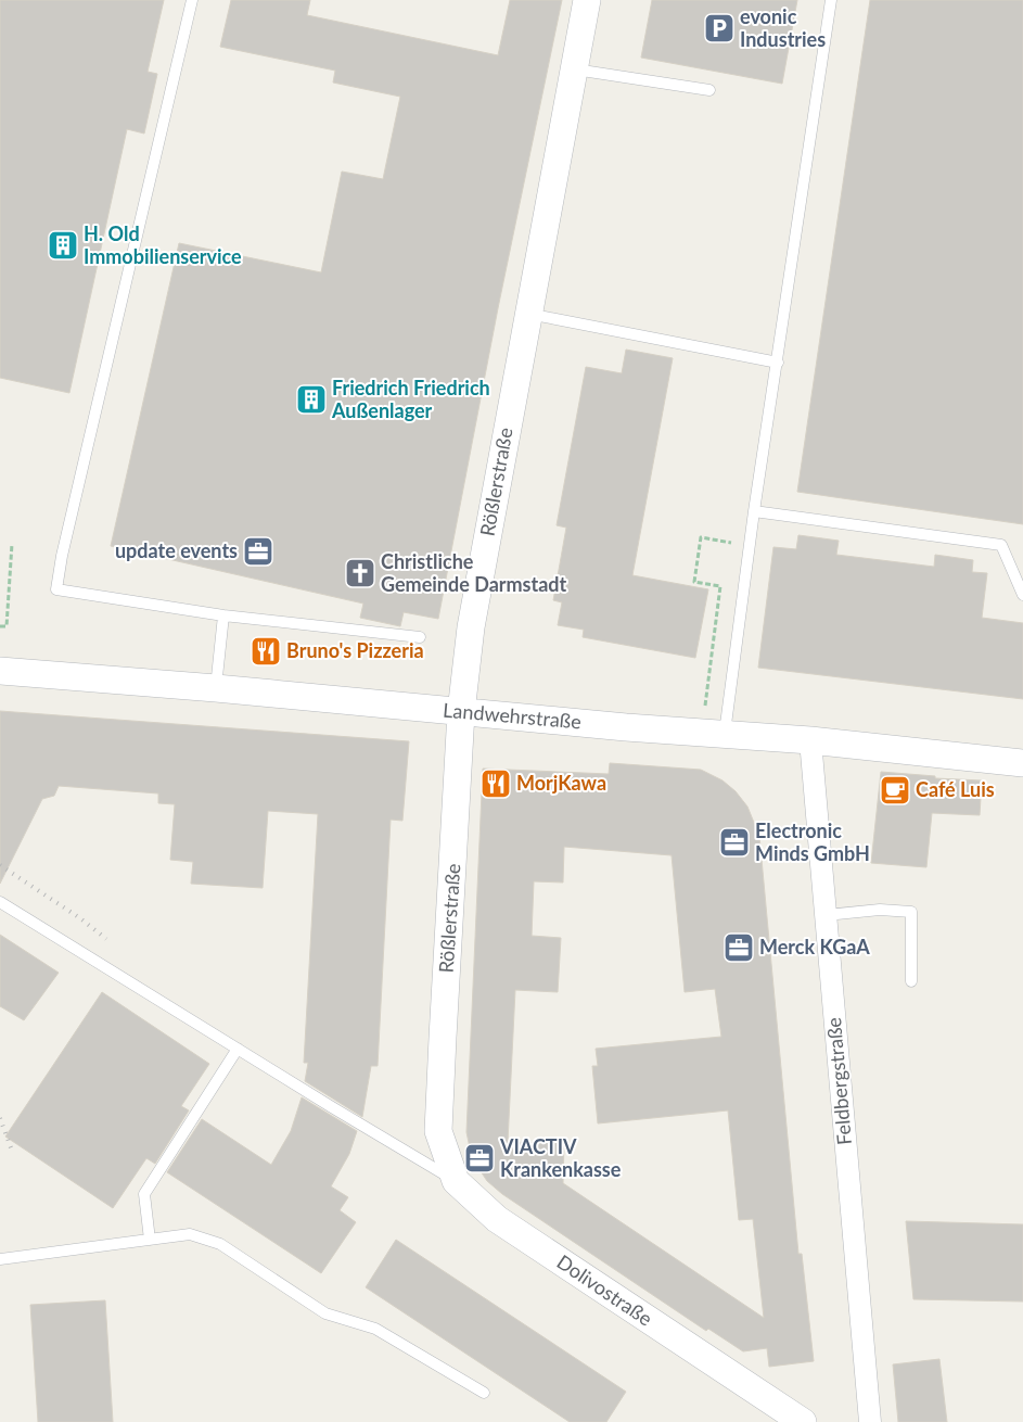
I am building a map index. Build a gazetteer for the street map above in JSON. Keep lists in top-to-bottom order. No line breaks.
{"streets":{"street":["Rößlerstraße","Landwehrstraße","Feldbergstraße","Dolivostraße"]},"crossings":[["Rößlerstraße","Landwehrstraße"],["Rößlerstraße","Dolivostraße"],["Landwehrstraße","Feldbergstraße"]],"places":{"parking":["evonic Industries"],"building":["H. Old Immobilienservice","Friedrich Friedrich Außenlager"],"office":["update events","Electronic Minds GmbH","Merck KGaA","VIACTIV Krankenkasse"],"church":["Christliche Gemeinde Darmstadt"],"restaurant":["Bruno's Pizzeria","MorjKawa"],"cafe":["Café Luis"]}}
